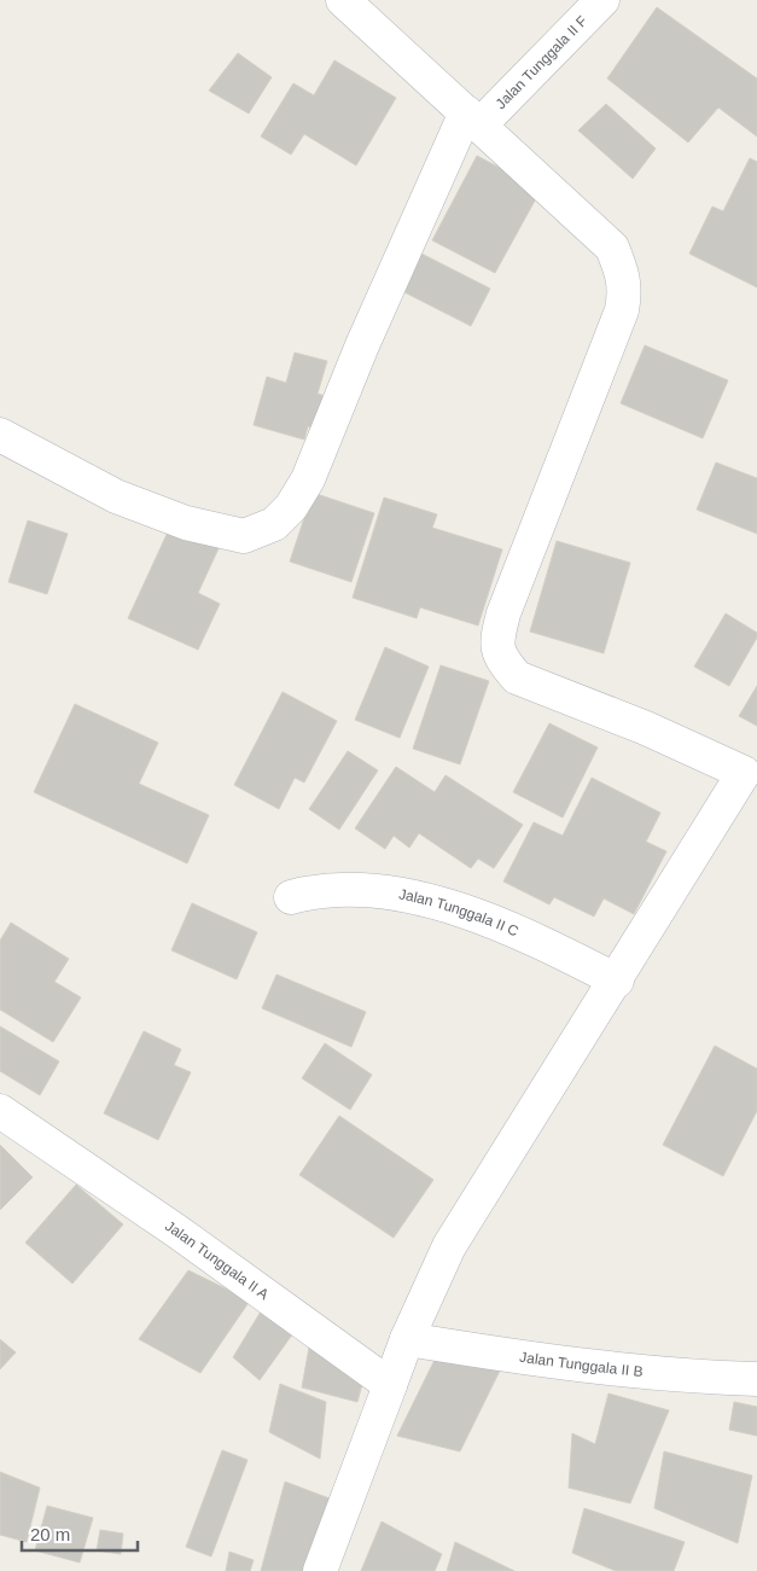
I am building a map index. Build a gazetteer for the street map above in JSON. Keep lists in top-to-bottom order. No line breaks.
{"streets":{"street":["Jalan Tunggala II F","Jalan Tunggala II C","Jalan Tunggala II A","Jalan Tunggala II B"]},"scale_bar":"20 m"}
